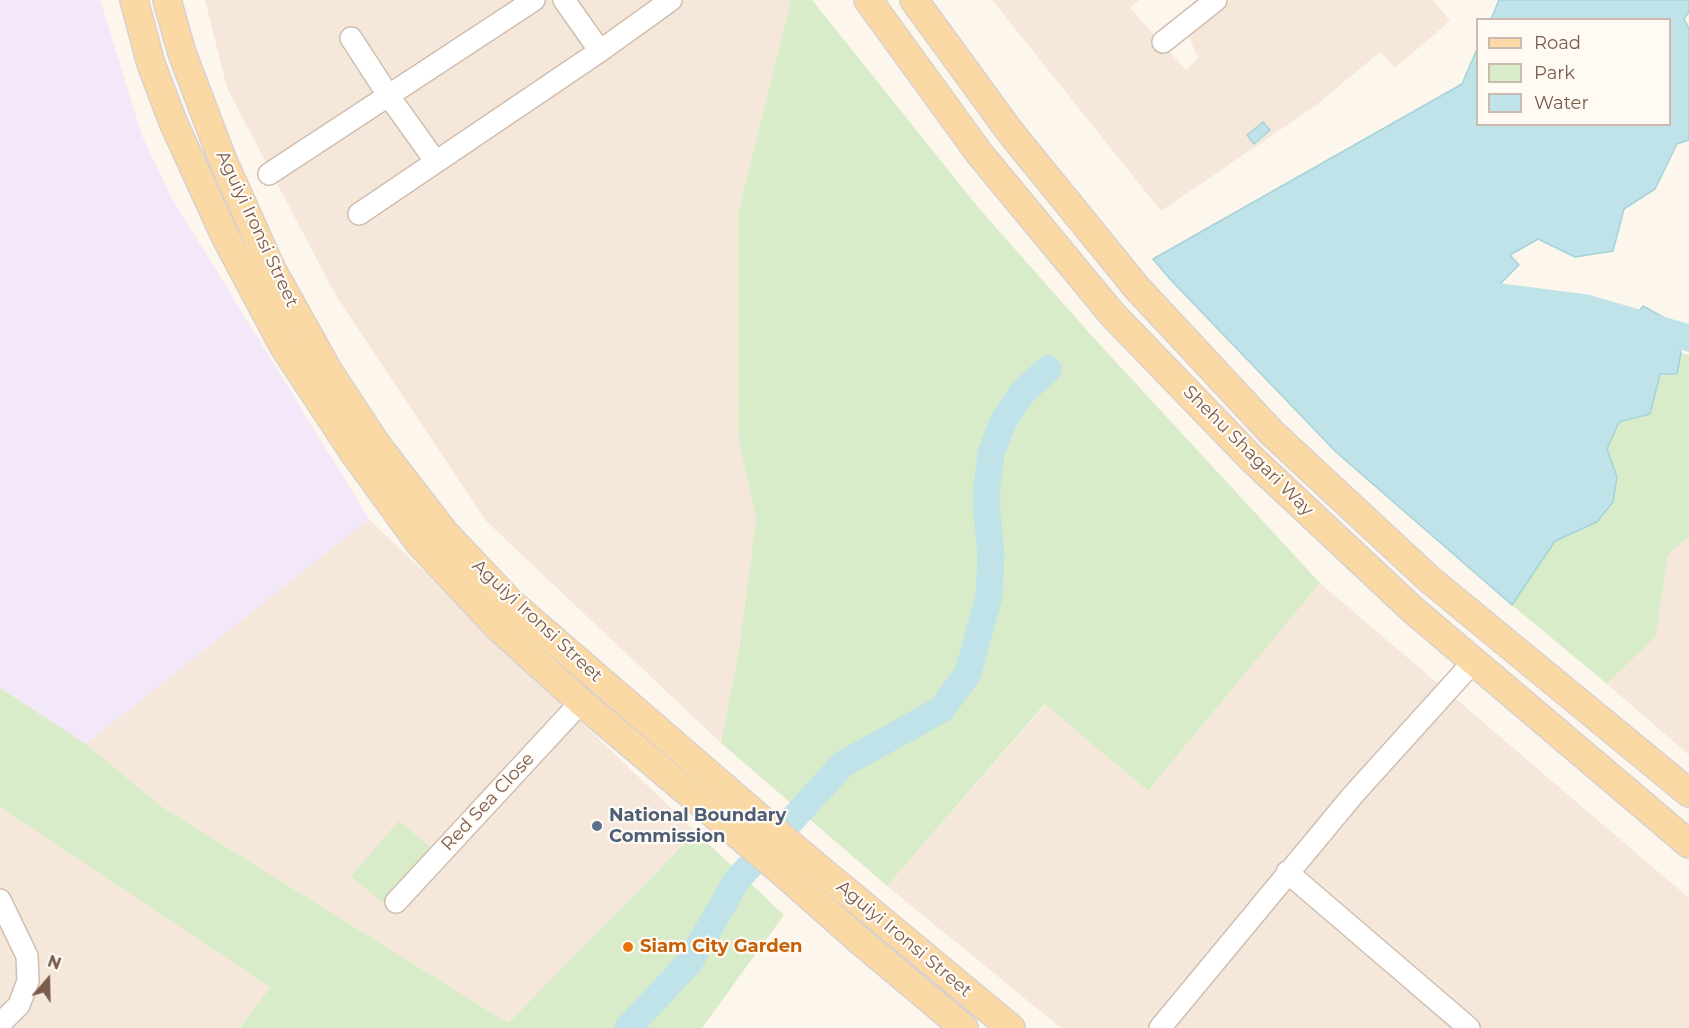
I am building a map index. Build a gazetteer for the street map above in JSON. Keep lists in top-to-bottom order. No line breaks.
{"streets":{"main road":["Aguiyi Ironsi Street","Shehu Shagari Way"],"street":["Red Sea Close"]},"crossings":[["Aguiyi Ironsi Street","Red Sea Close"]],"places":["National Boundary Commission","Siam City Garden"],"legend":["Road","Park","Water"],"north":"top"}
